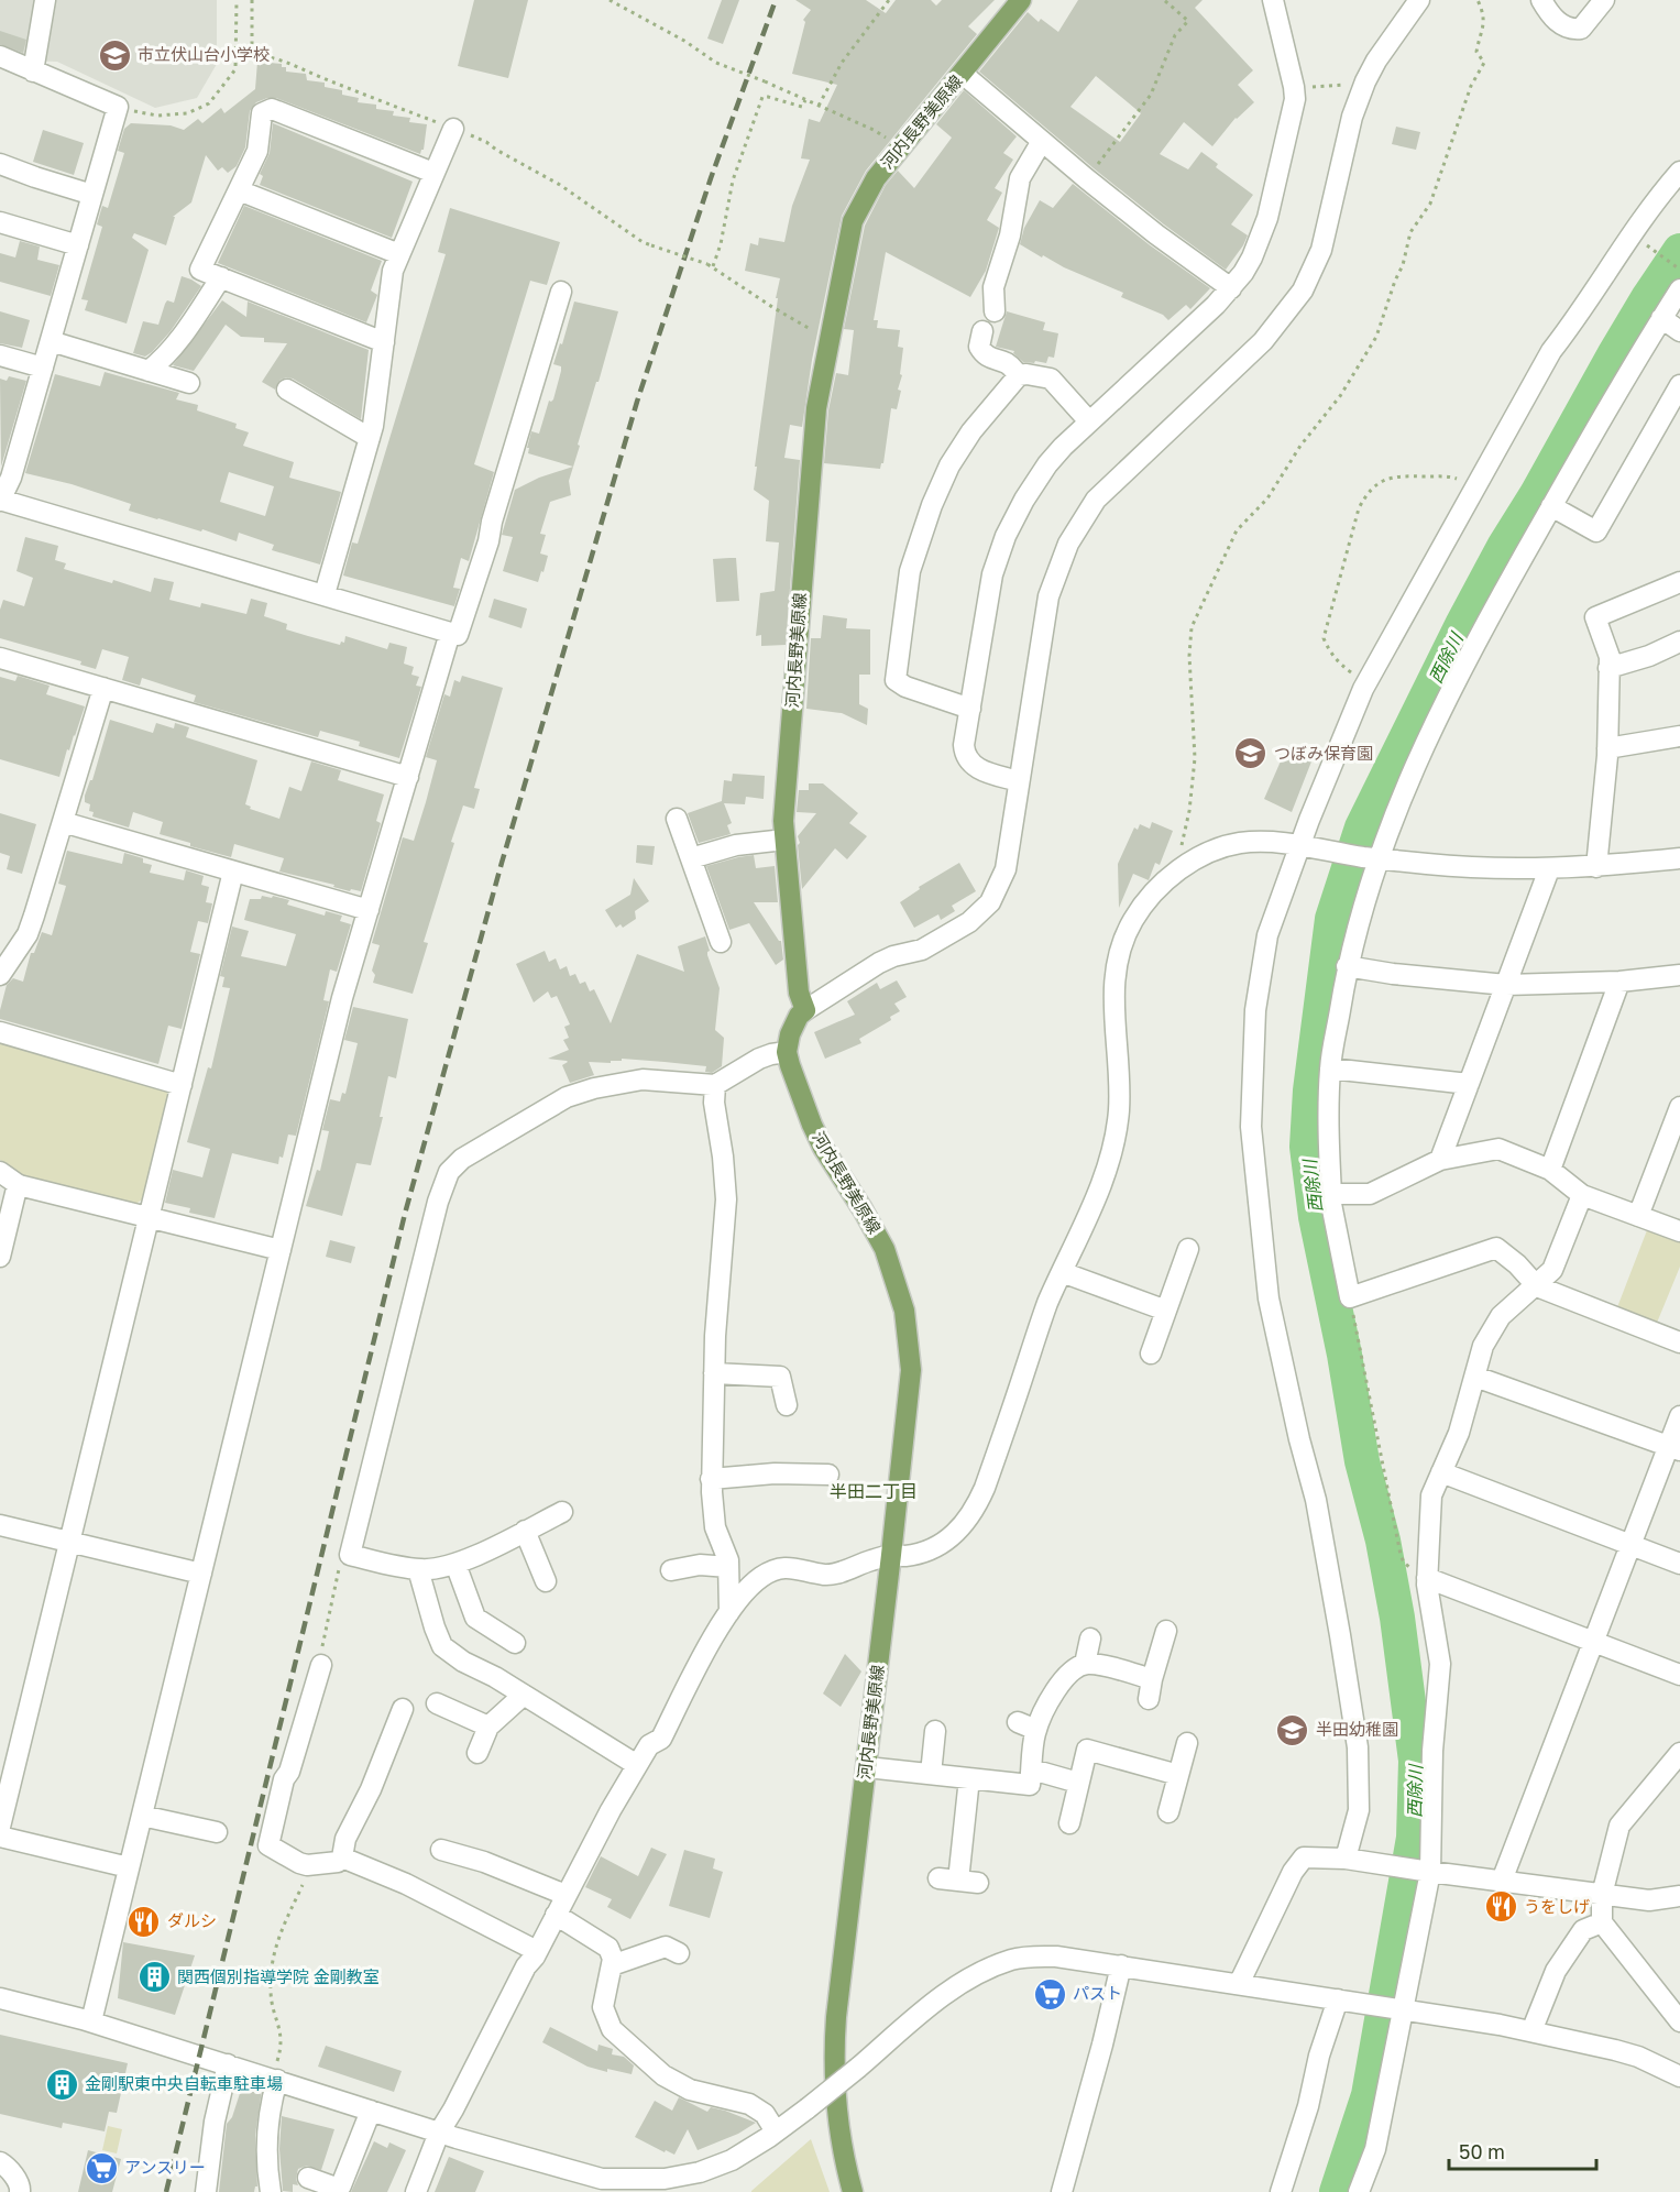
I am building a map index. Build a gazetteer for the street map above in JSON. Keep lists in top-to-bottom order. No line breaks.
{"streets":{"main road":["河内長野美原線"]},"districts":["半田二丁目"],"water":["西除川"],"places":{"school or university":["市立伏山台小学校","つぼみ保育園","半田幼稚園"],"restaurant":["うをしげ","ダルシ"],"building":["関西個別指導学院 金剛教室","金剛駅東中央自転車駐車場"],"supermarket":["パスト","アンスリー"]},"scale_bar":"50 m"}
